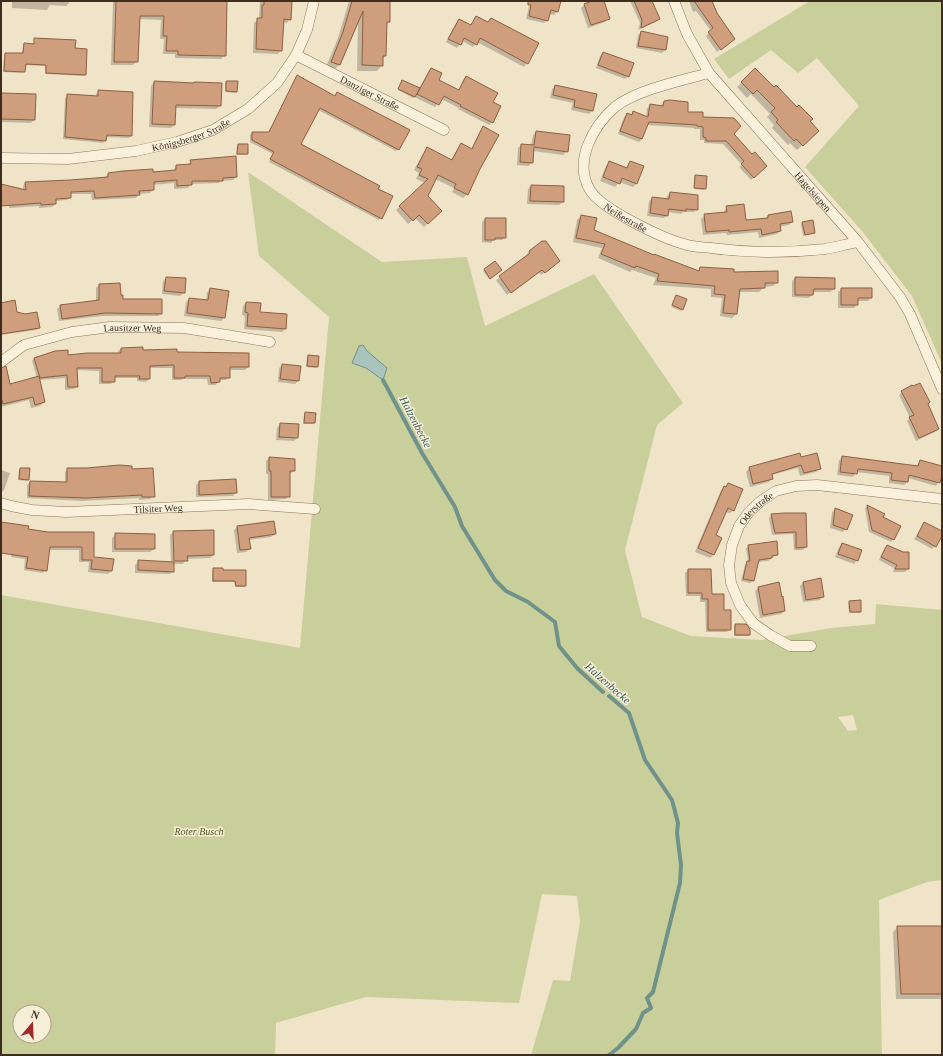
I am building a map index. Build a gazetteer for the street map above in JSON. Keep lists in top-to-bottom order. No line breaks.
{"streets":{"street":["Danziger Straße","Königsberger Straße","Hagelsiepen","Neißestraße","Lausitzer Weg","Tilsiter Weg","Oderstraße"]},"crossings":[["Danziger Straße","Königsberger Straße"],["Hagelsiepen","Neißestraße"]],"water":["Halzenbecke"],"parks":["Roter Busch"],"north":"top"}
